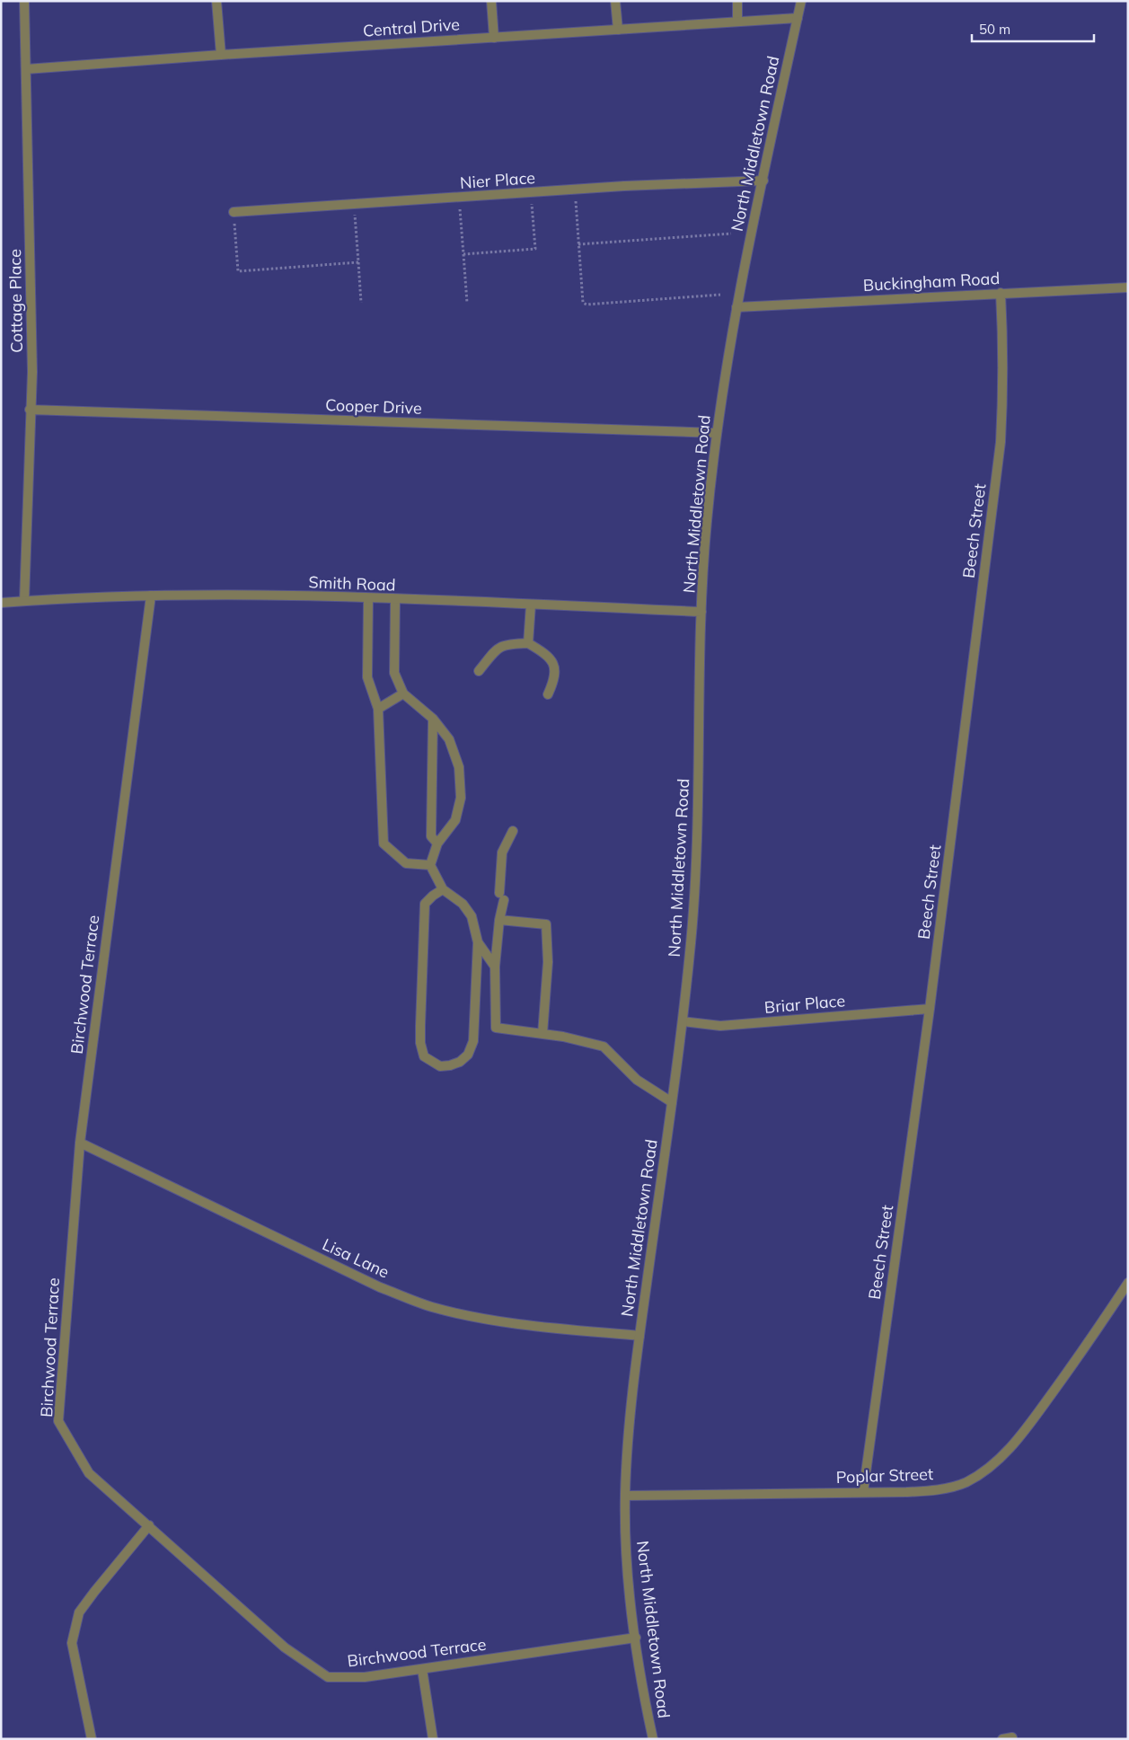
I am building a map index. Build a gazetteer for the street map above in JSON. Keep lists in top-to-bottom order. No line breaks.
{"streets":{"street":["Central Drive","North Middletown Road","Nier Place","Buckingham Road","Cottage Place","Cooper Drive","Beech Street","Smith Road","Birchwood Terrace","Briar Place","Lisa Lane","Poplar Street"]},"crossings":[["Central Drive","North Middletown Road"],["Central Drive","Cottage Place"],["North Middletown Road","Nier Place"],["North Middletown Road","Buckingham Road"],["North Middletown Road","Cooper Drive"],["North Middletown Road","Smith Road"],["North Middletown Road","Birchwood Terrace"],["North Middletown Road","Briar Place"],["North Middletown Road","Lisa Lane"],["North Middletown Road","Poplar Street"],["Buckingham Road","Beech Street"],["Cottage Place","Cooper Drive"],["Cottage Place","Smith Road"],["Beech Street","Briar Place"],["Beech Street","Poplar Street"],["Smith Road","Birchwood Terrace"],["Birchwood Terrace","Lisa Lane"]],"scale_bar":"50 m"}
